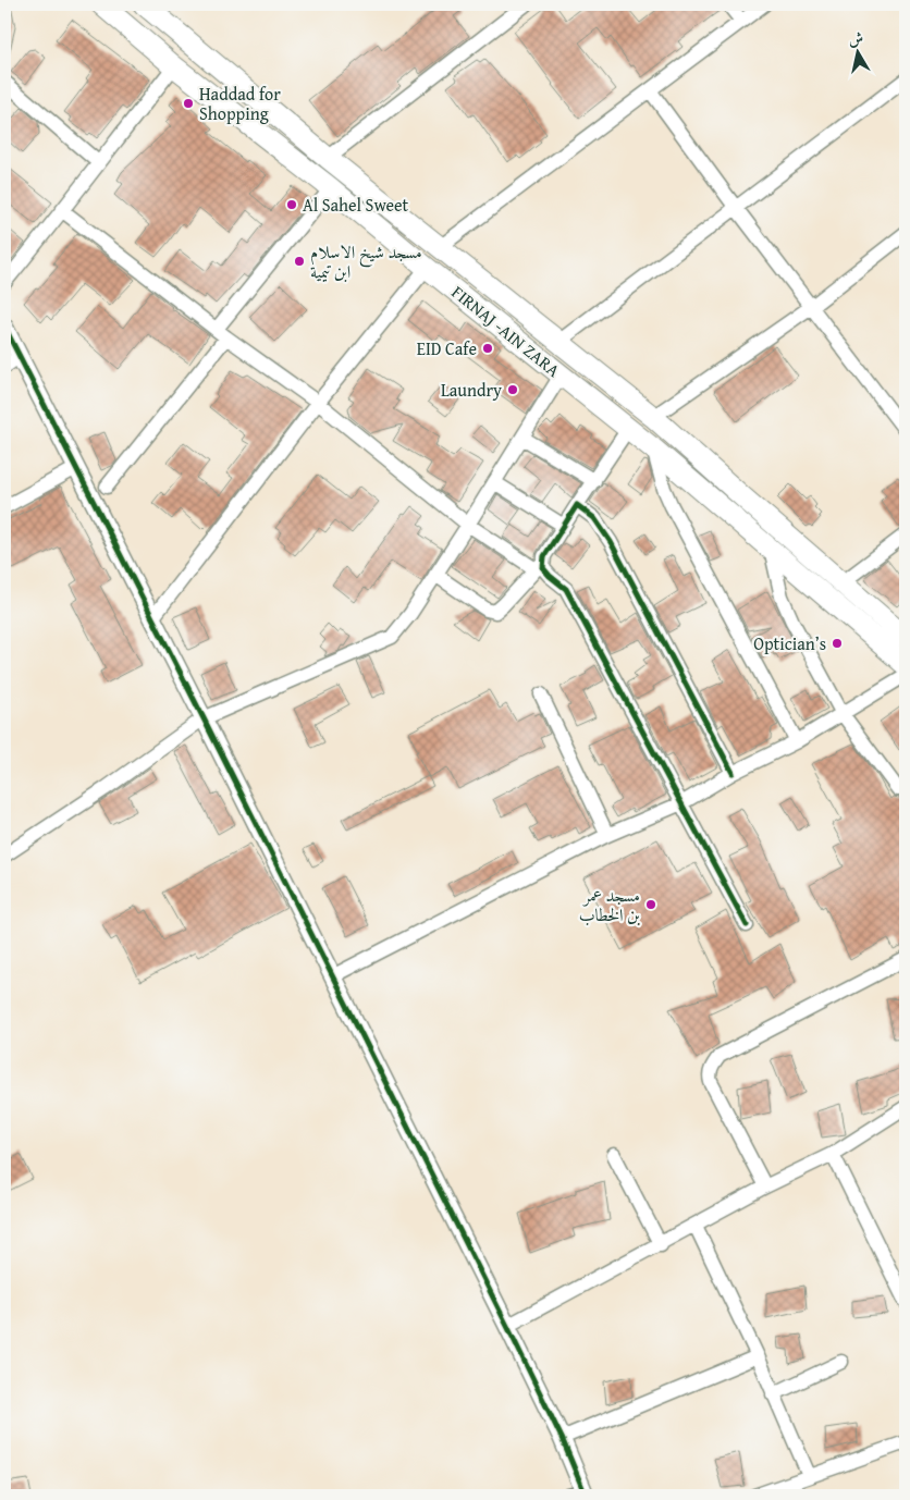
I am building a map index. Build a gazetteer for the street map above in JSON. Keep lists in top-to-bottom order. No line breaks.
{"streets":{"main road":["FIRNAJ -AIN ZARA"]},"places":["Haddad for Shopping","Al Sahel Sweet","مسجد شيخ الاسلام ابن تيمية","EID Cafe","Laundry","Optician’s","مسجد عمر بن الخطاب"],"north":"top"}
